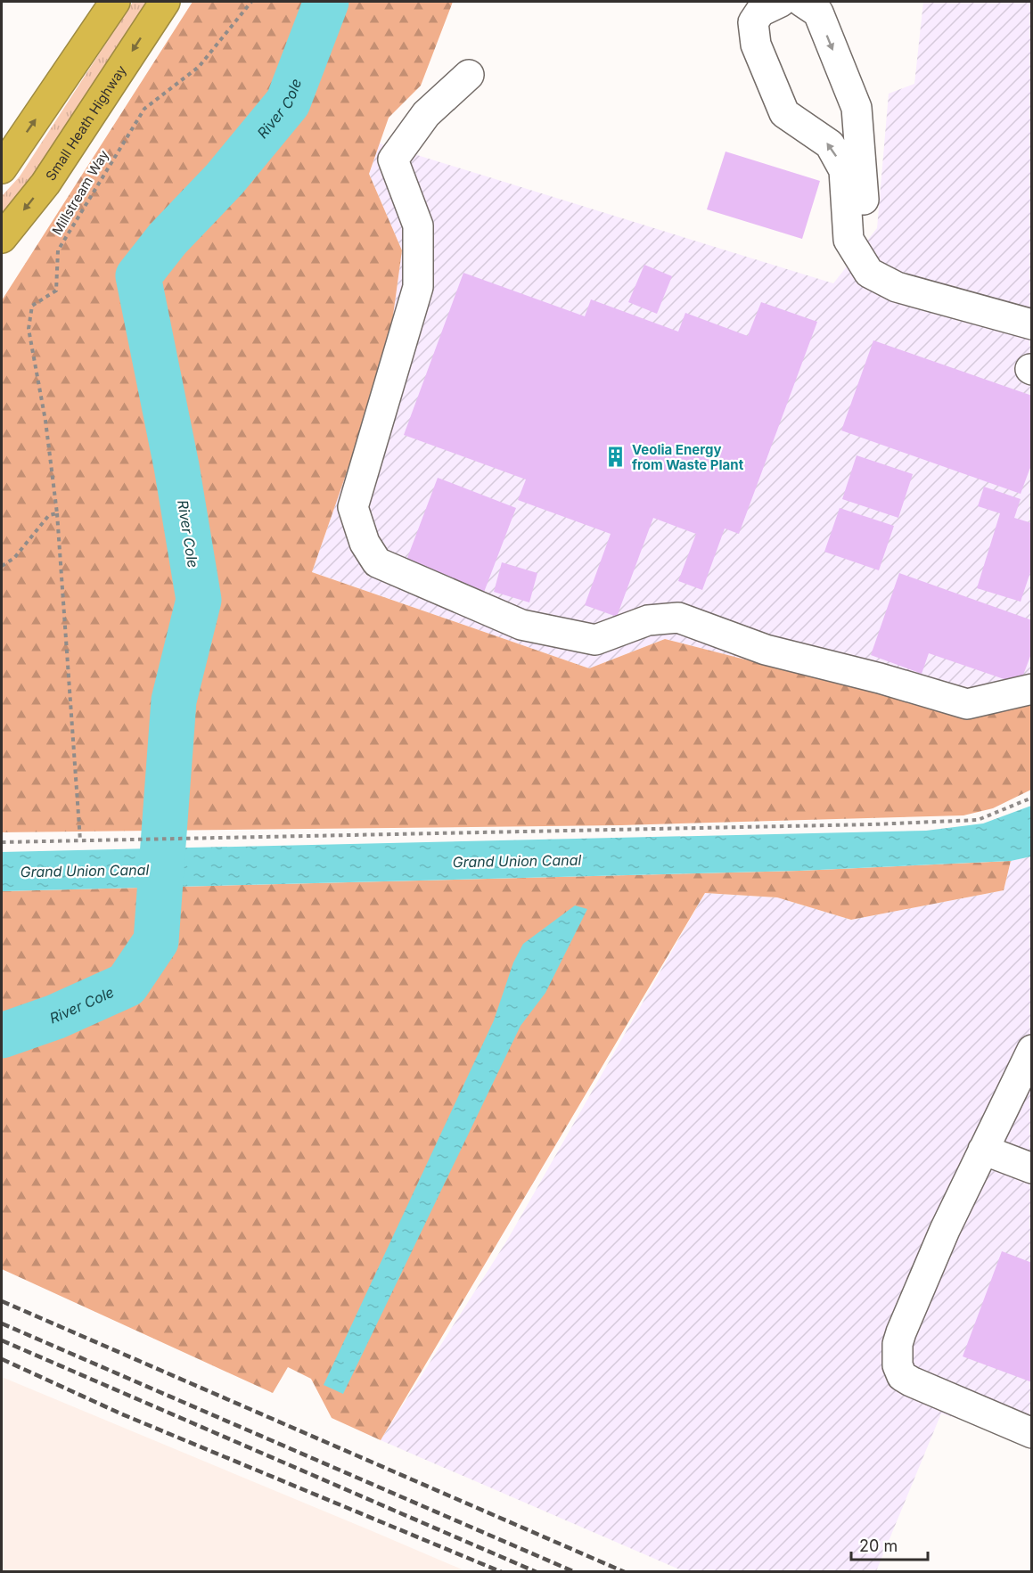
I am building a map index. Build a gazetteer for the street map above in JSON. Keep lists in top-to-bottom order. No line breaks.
{"streets":{"highway":["Small Heath Highway"],"path":["Millstream Way"]},"water":["River Cole","Grand Union Canal"],"places":{"building":["Veolia Energy from Waste Plant"]},"scale_bar":"20 m"}
